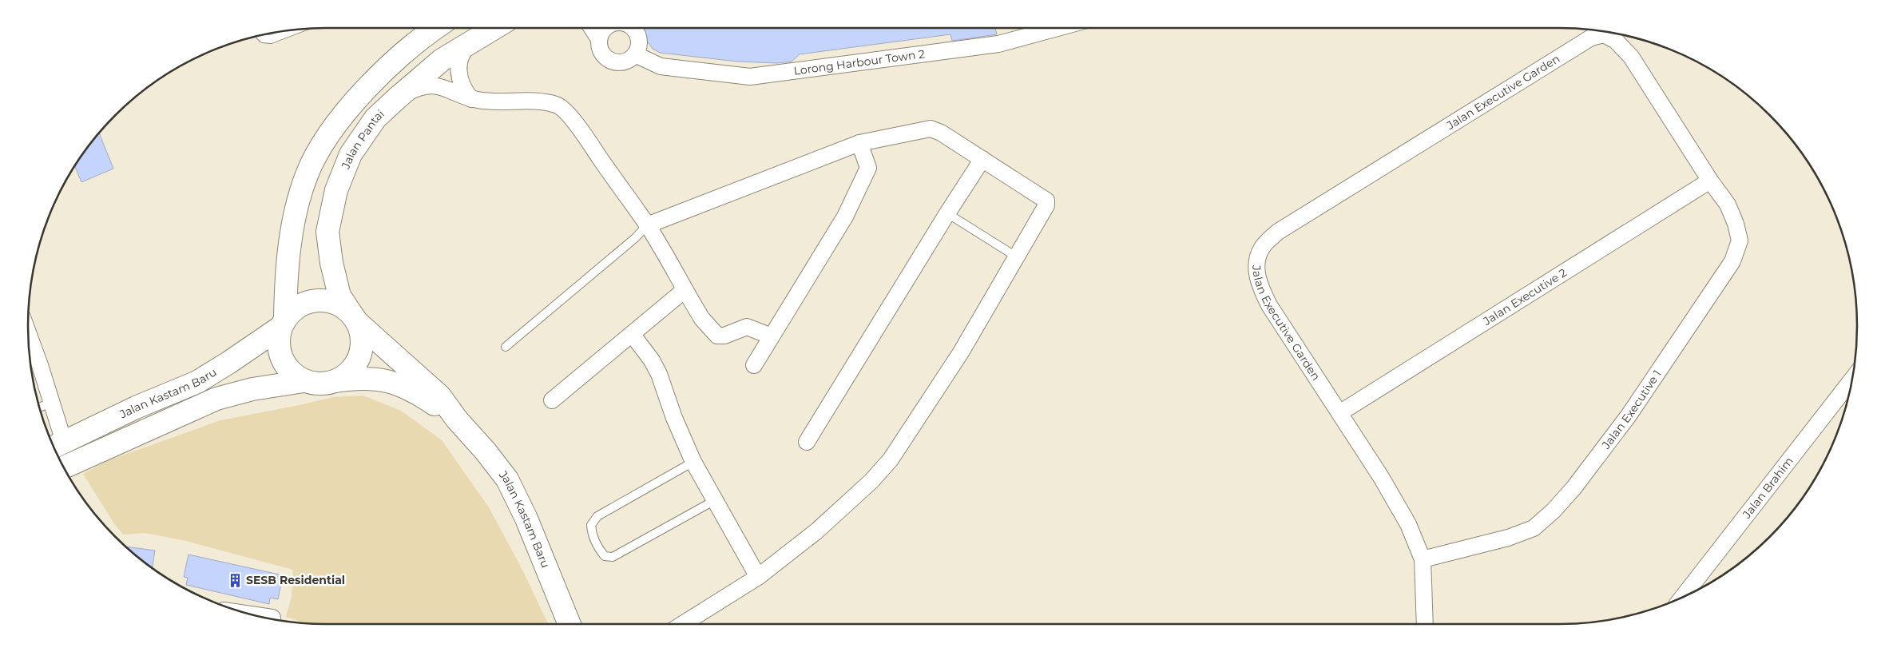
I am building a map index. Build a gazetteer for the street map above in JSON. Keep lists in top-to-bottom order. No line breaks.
{"streets":{"street":["Lorong Harbour Town 2","Jalan Executive Garden","Jalan Pantai","Jalan Executive 2","Jalan Kastam Baru","Jalan Executive 1","Jalan Brahim"]},"crossings":[["Jalan Executive Garden","Jalan Executive 2"],["Jalan Executive Garden","Jalan Executive 1"],["Jalan Pantai","Jalan Kastam Baru"],["Jalan Executive 2","Jalan Executive 1"]],"places":{"building":["SESB Residential"]}}
